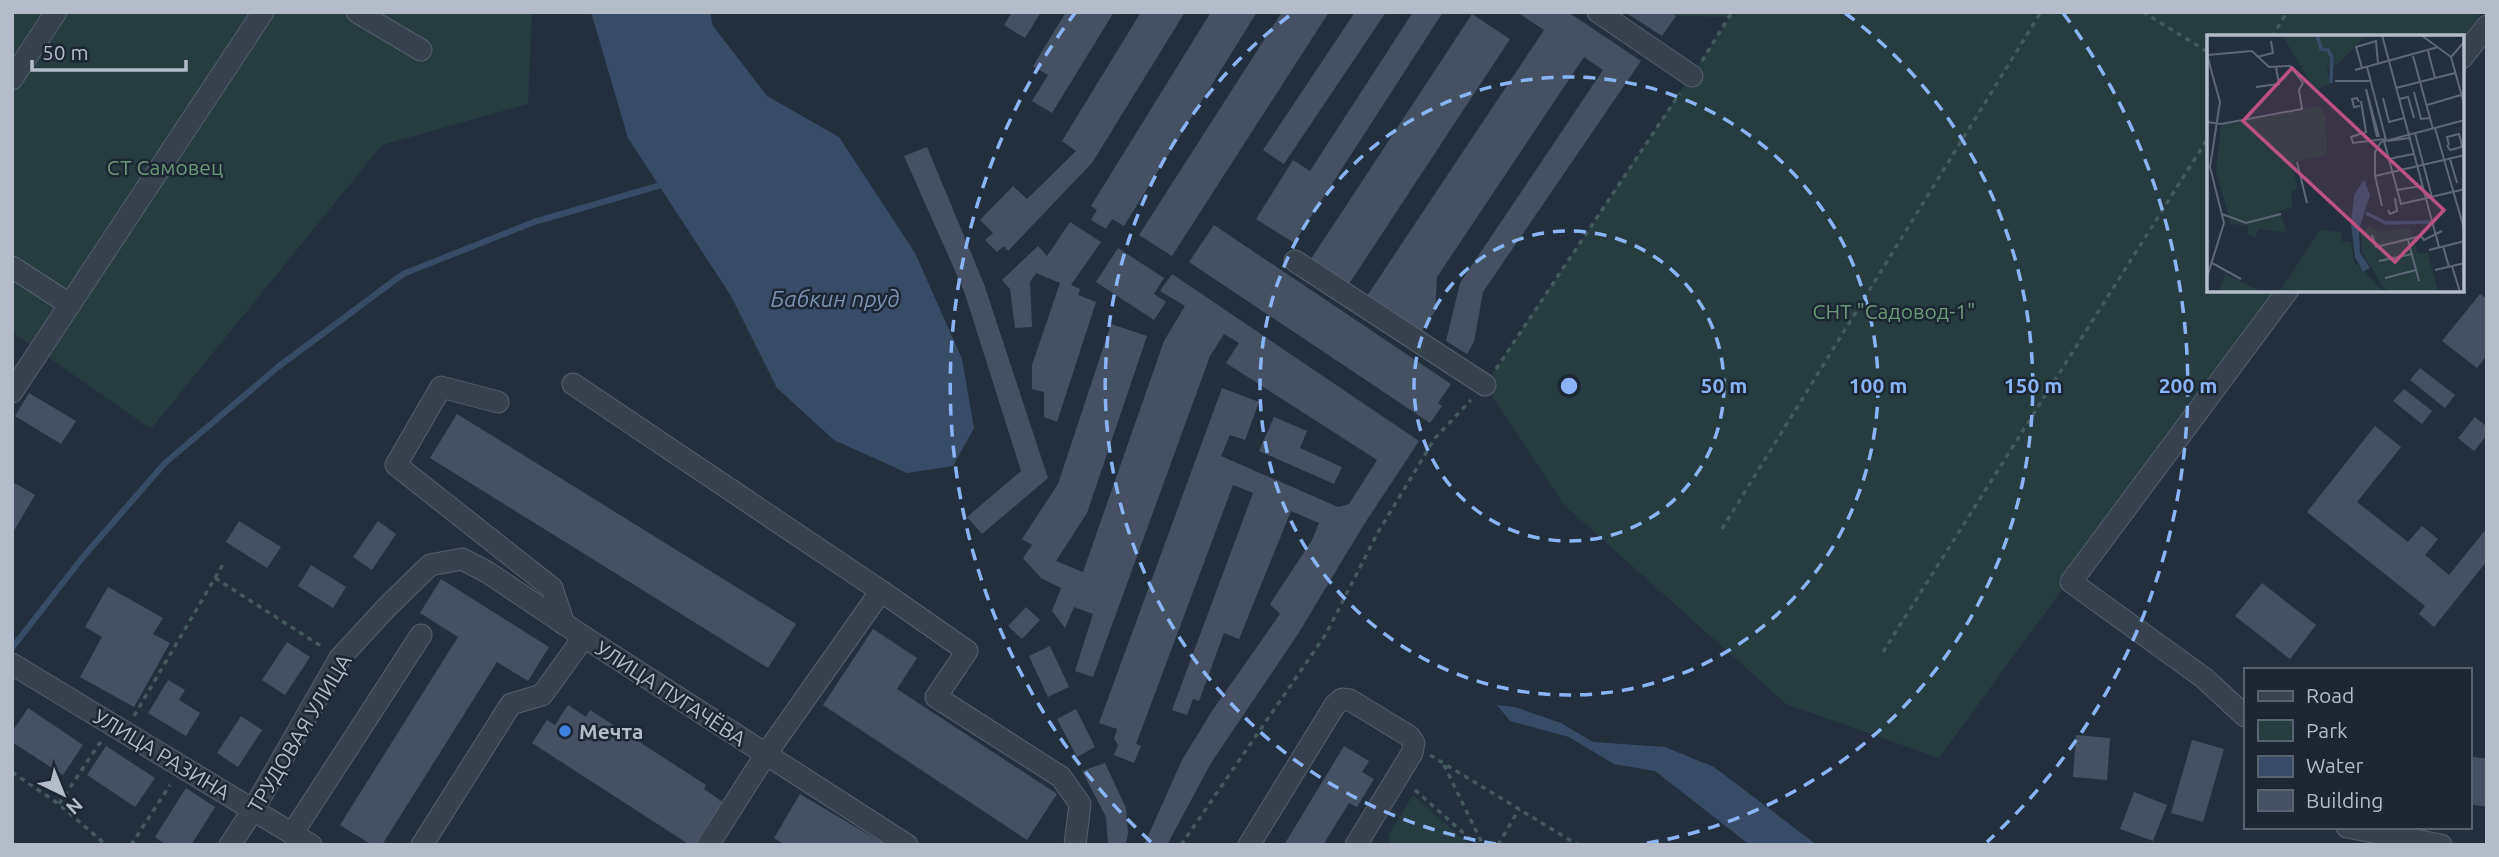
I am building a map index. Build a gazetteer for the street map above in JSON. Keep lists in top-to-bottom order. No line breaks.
{"streets":{"street":["УЛИЦА ПУГАЧЁВА","ТРУДОВАЯ УЛИЦА","УЛИЦА РАЗИНА"]},"crossings":[["УЛИЦА ПУГАЧЁВА","ТРУДОВАЯ УЛИЦА"],["ТРУДОВАЯ УЛИЦА","УЛИЦА РАЗИНА"]],"water":["Бабкин пруд"],"parks":["СТ Самовец","СНТ \"Садовод-1\""],"places":["Мечта"],"legend":["Road","Park","Water","Building"],"scale_bar":"50 m","north":"bottom right","rings":["50 m","100 m","150 m","200 m"]}
